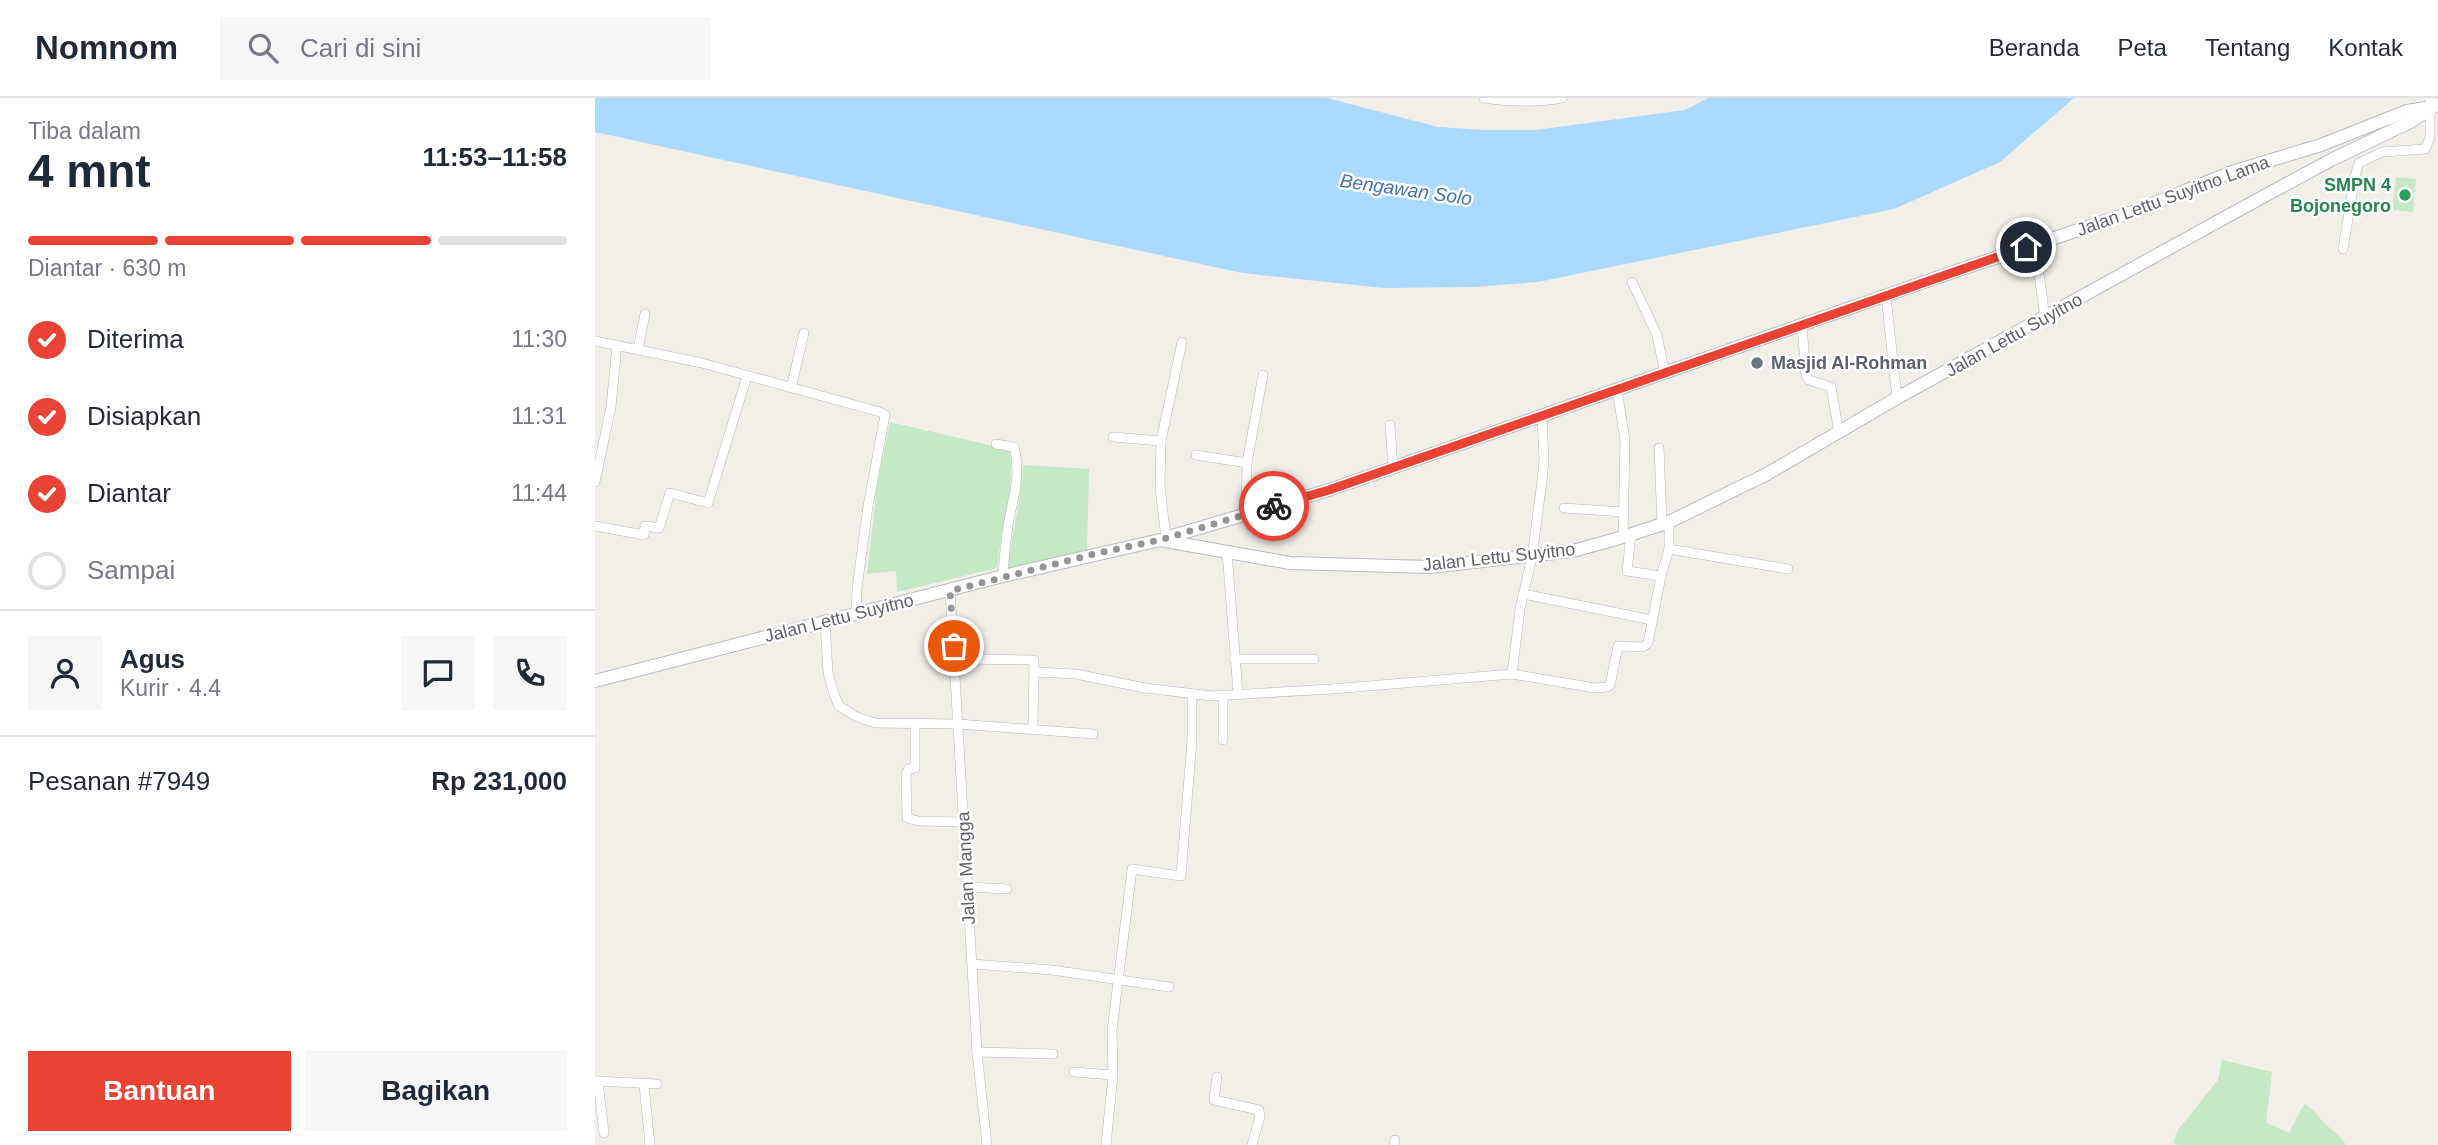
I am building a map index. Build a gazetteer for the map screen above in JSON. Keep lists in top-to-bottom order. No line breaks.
{"streets":{"main road":["Jalan Lettu Suyitno Lama","Jalan Lettu Suyitno"],"street":["Jalan Mangga"]},"crossings":[["Jalan Lettu Suyitno Lama","Jalan Lettu Suyitno"],["Jalan Lettu Suyitno","Jalan Mangga"]],"water":["Bengawan Solo"],"places":["SMPN 4 Bojonegoro","Masjid Al-Rohman"],"page":{"header":"Nomnom","search":"Cari di sini","nav":["Beranda","Peta","Tentang","Kontak"],"heading":["4 mnt","Tiba dalam","11:53–11:58"],"panel":["Agus","Kurir · 4.4","Pesanan #7949","Rp 231,000"],"bar":"Diantar · 630 m","list":[["Diterima","11:30"],["Disiapkan","11:31"],["Diantar","11:44"],"Sampai"],"buttons":["Bantuan","Bagikan"]}}
